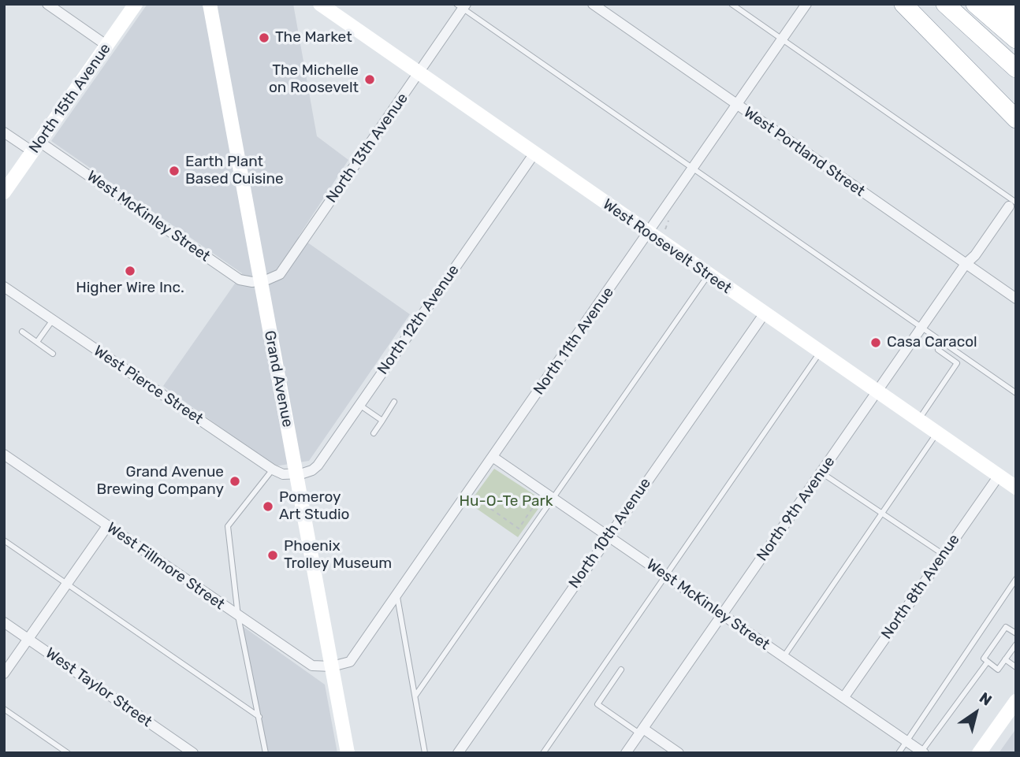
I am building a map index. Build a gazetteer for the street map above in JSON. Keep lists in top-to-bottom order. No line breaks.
{"streets":{"street":["North 15th Avenue","North 13th Avenue","West Portland Street","West McKinley Street","West Roosevelt Street","North 12th Avenue","North 11th Avenue","Grand Avenue","West Pierce Street","North 9th Avenue","North 10th Avenue","West Fillmore Street","North 8th Avenue","West Taylor Street"]},"crossings":[["North 15th Avenue","West McKinley Street"],["North 13th Avenue","West McKinley Street"],["North 13th Avenue","West Roosevelt Street"],["North 13th Avenue","Grand Avenue"],["West Portland Street","North 11th Avenue"],["West Portland Street","North 9th Avenue"],["West McKinley Street","North 11th Avenue"],["West McKinley Street","Grand Avenue"],["West McKinley Street","North 9th Avenue"],["West McKinley Street","North 10th Avenue"],["West McKinley Street","North 8th Avenue"],["West Roosevelt Street","North 12th Avenue"],["West Roosevelt Street","North 11th Avenue"],["West Roosevelt Street","North 9th Avenue"],["West Roosevelt Street","North 10th Avenue"],["West Roosevelt Street","North 8th Avenue"],["North 12th Avenue","Grand Avenue"],["North 12th Avenue","West Pierce Street"],["North 11th Avenue","Grand Avenue"],["North 11th Avenue","West Fillmore Street"],["Grand Avenue","West Pierce Street"],["Grand Avenue","West Fillmore Street"]],"parks":["Hu-O-Te Park"],"places":["The Market","The Michelle on Roosevelt","Earth Plant Based Cuisine","Higher Wire Inc.","Casa Caracol","Grand Avenue Brewing Company","Pomeroy Art Studio","Phoenix Trolley Museum"],"north":"top right"}
